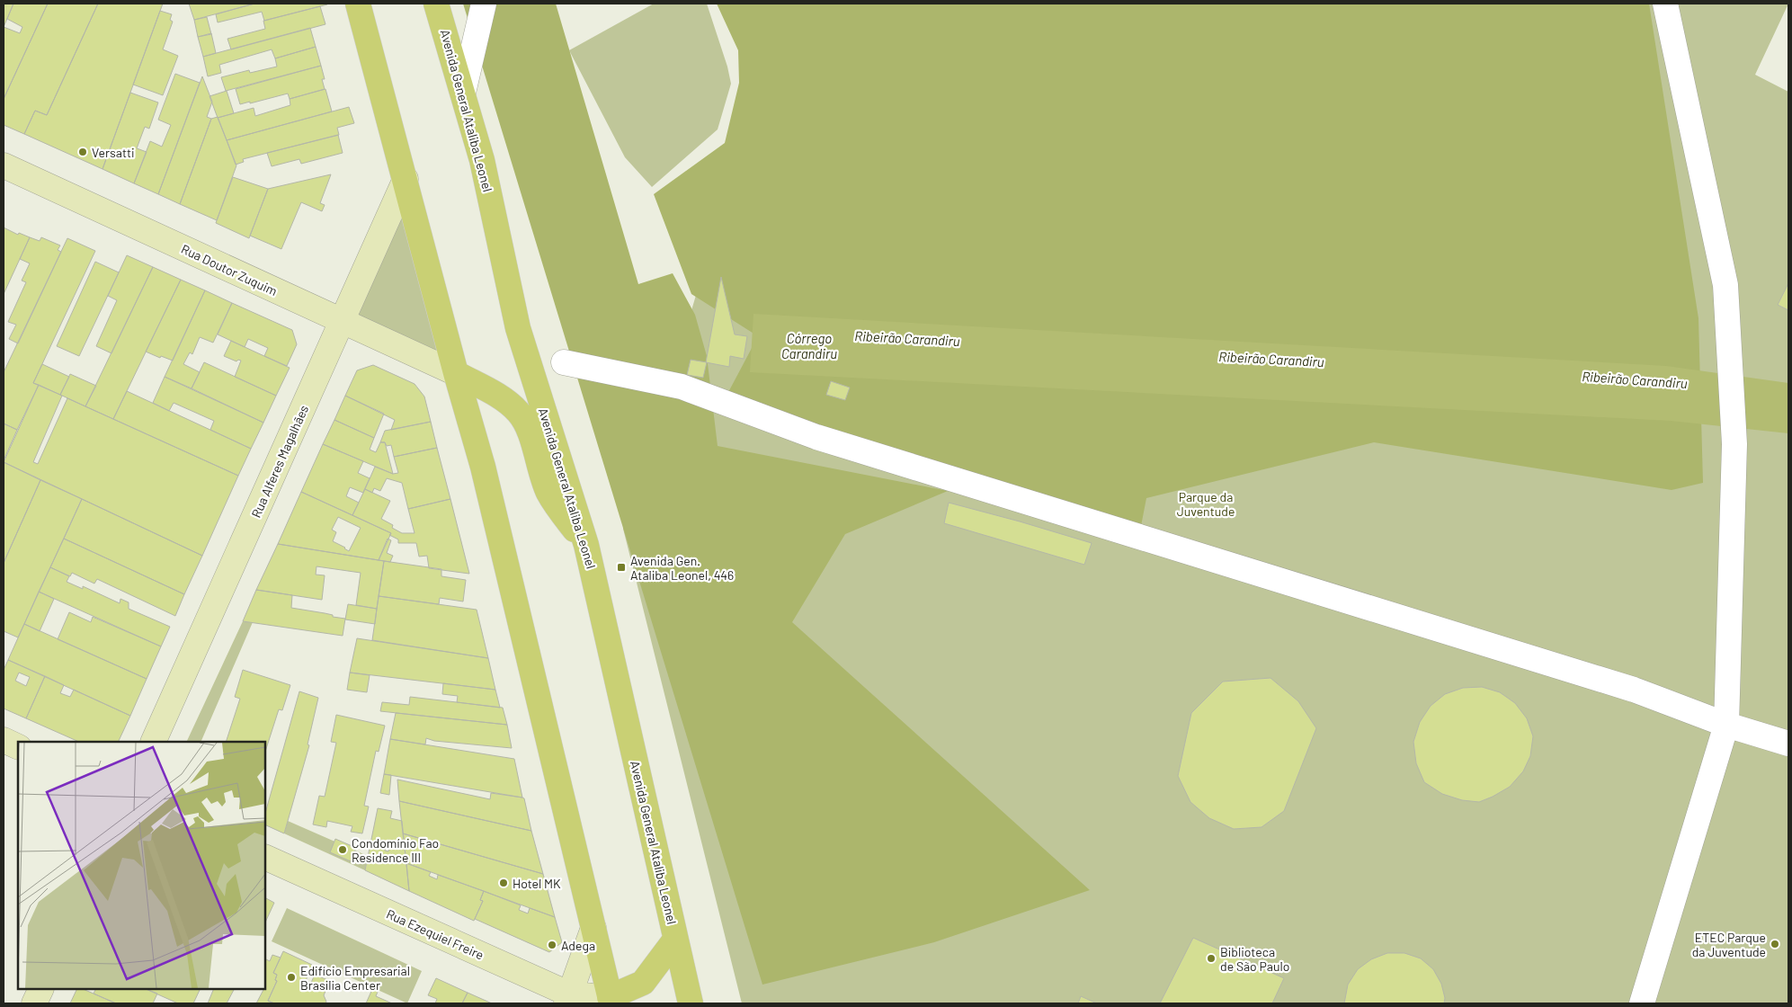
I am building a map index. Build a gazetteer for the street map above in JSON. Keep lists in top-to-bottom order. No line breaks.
{"streets":{"main road":["Avenida General Ataliba Leonel"],"street":["Rua Doutor Zuquim","Rua Alferes Magalhães","Rua Ezequiel Freire"]},"crossings":[["Rua Doutor Zuquim","Rua Alferes Magalhães"]],"water":["Córrego Carandiru","Ribeirão Carandiru"],"parks":["Parque da Juventude"],"places":{"other":["Versatti","Condomínio Fao Residence III","Hotel MK","ETEC Parque da Juventude","Adega","Biblioteca de São Paulo","Edifício Empresarial Brasilia Center"],"transit":["Avenida Gen. Ataliba Leonel, 446"]}}
